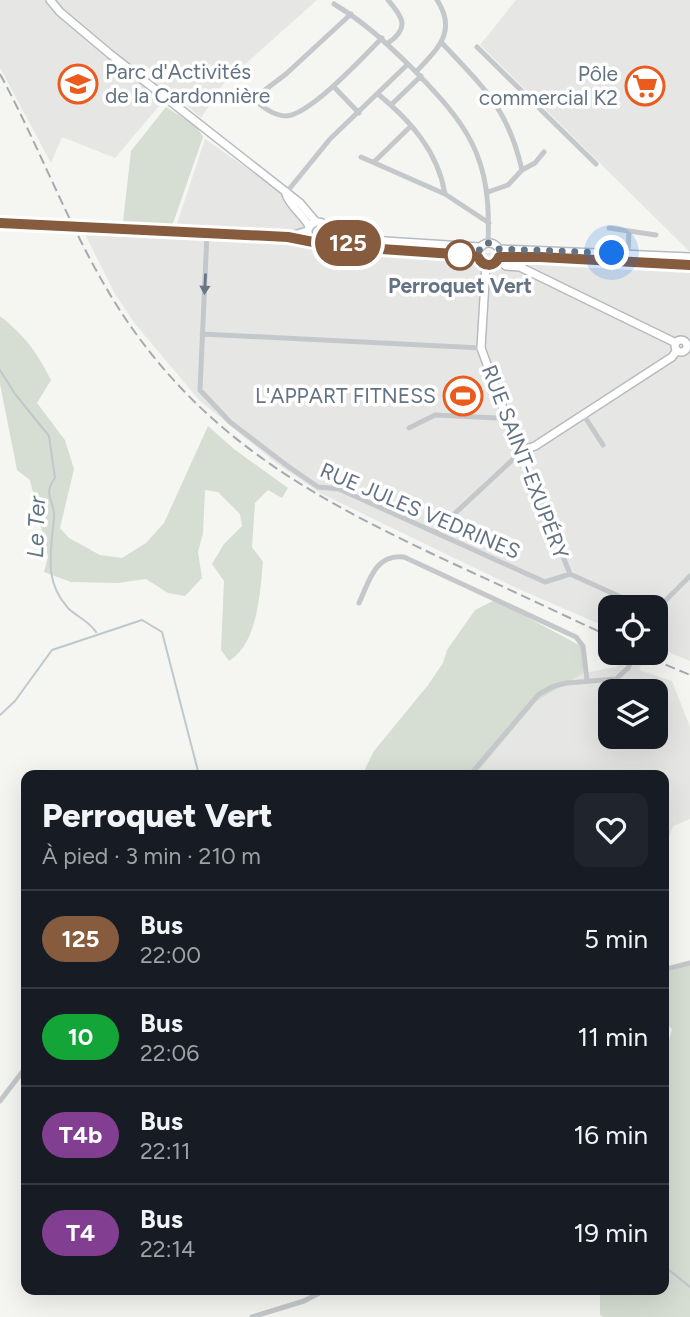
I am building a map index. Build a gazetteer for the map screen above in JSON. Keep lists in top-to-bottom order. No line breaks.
{"streets":{"main road":["RUE SAINT-EXUPÉRY"],"street":["RUE JULES VEDRINES"]},"crossings":[["RUE SAINT-EXUPÉRY","RUE JULES VEDRINES"]],"water":["Le Ter"],"places":{"school or university":["Parc d'Activités de la Cardonnière"],"supermarket":["Pôle commercial K2"],"other":["Perroquet Vert"],"sports":["L'APPART FITNESS"]},"lines":["bus line 125"],"page":{"on_map":"125","heading":["Perroquet Vert","À pied · 3 min · 210 m"],"list":[{"mark":"125","name":"Bus","note":"22:00","value":"5 min"},{"mark":"10","name":"Bus","note":"22:06","value":"11 min"},{"mark":"T4b","name":"Bus","note":"22:11","value":"16 min"},{"mark":"T4","name":"Bus","note":"22:14","value":"19 min"}]}}
